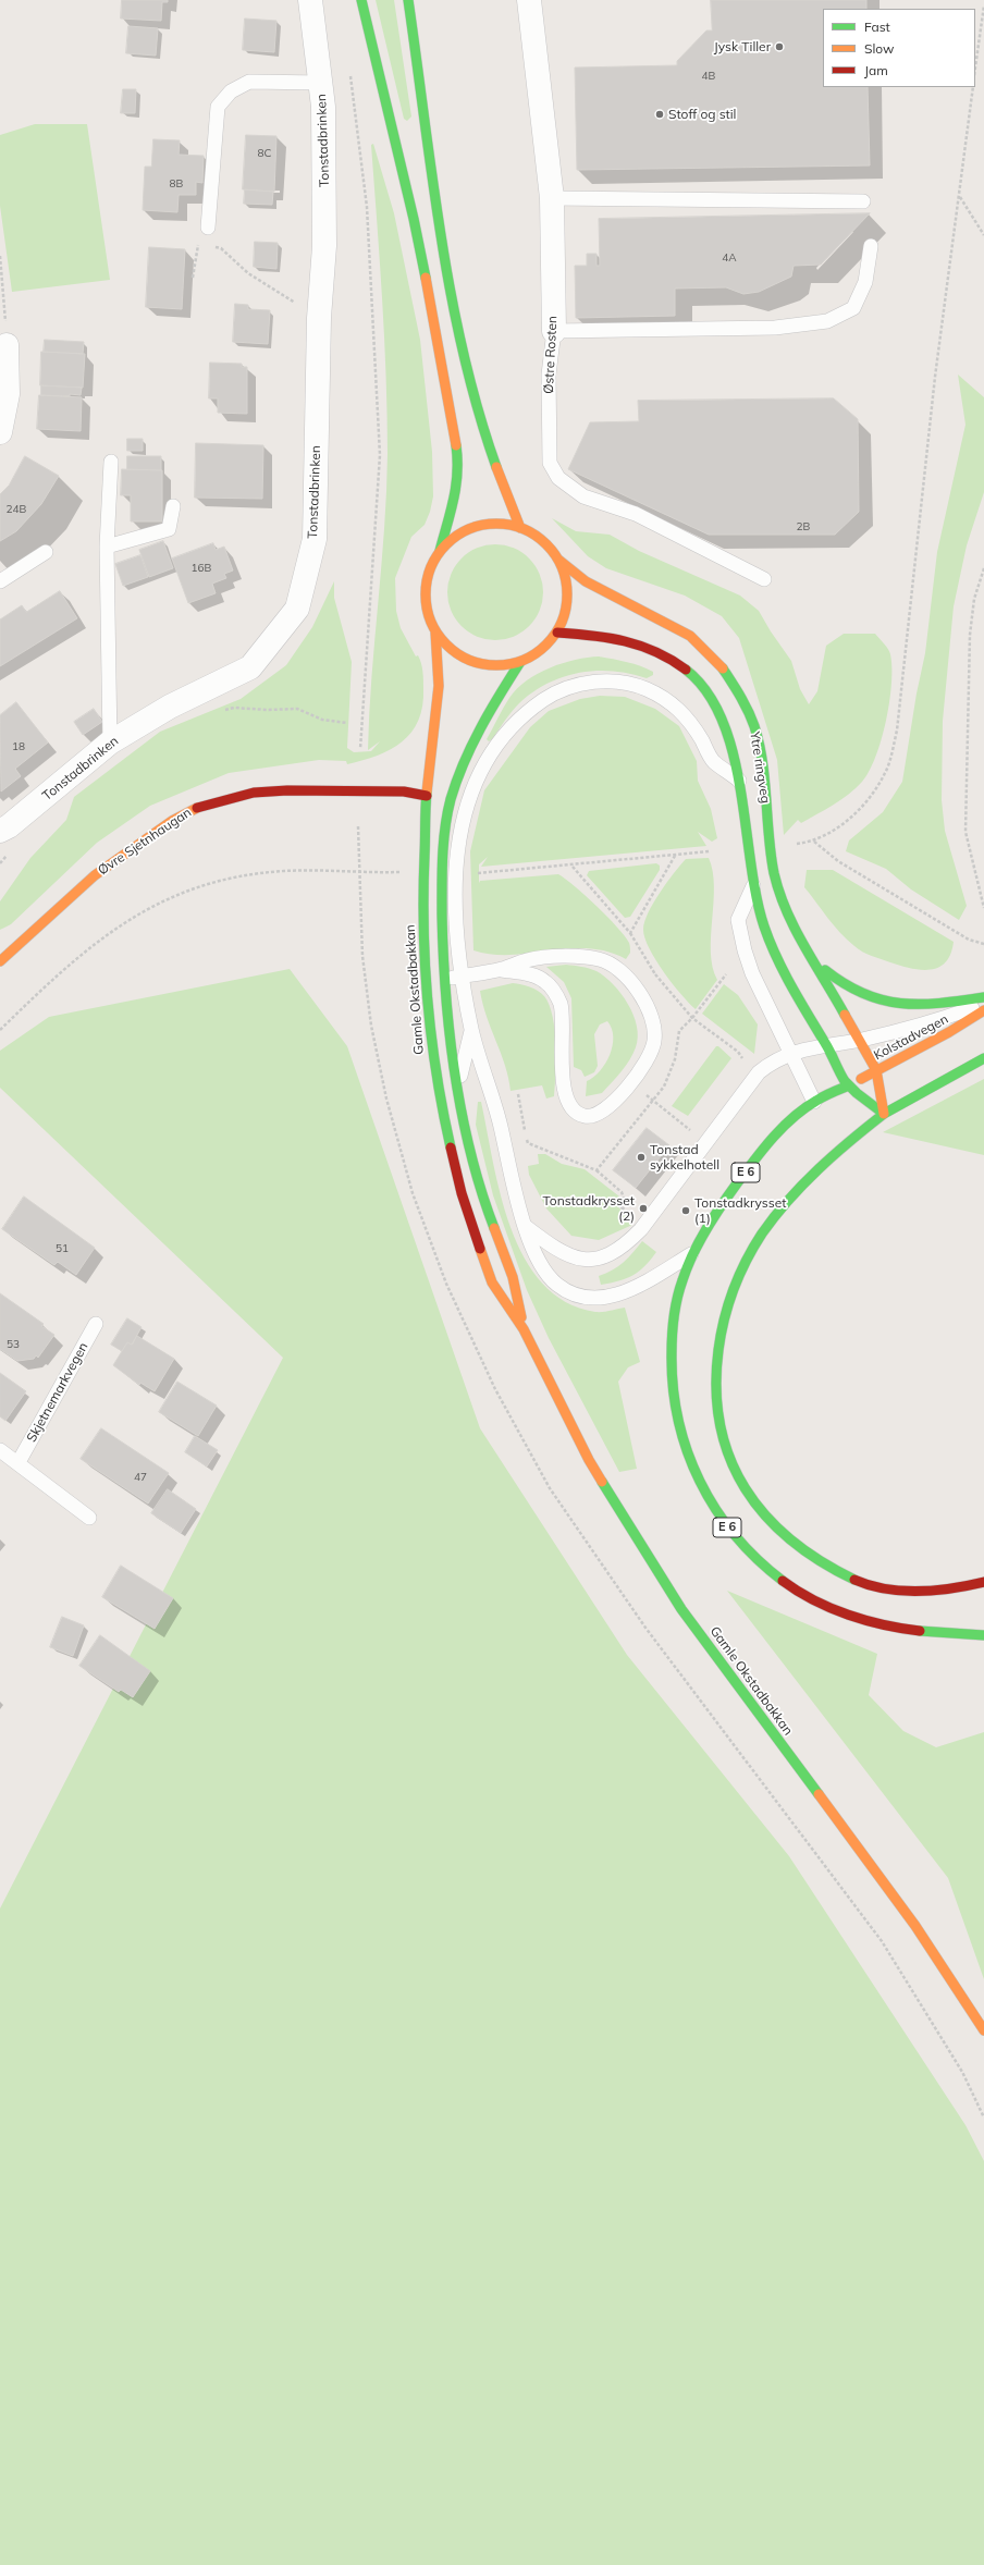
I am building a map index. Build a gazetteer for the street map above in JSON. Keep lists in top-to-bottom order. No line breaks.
{"streets":{"main road":["Ytre ringveg","Øvre Sjetnhaugan","Gamle Okstadbakkan","Kolstadvegen","E 6"],"street":["Tonstadbrinken","Østre Rosten"],"lane":["Skjetnemarkvegen"]},"crossings":[["Ytre ringveg","Gamle Okstadbakkan"],["Ytre ringveg","Kolstadvegen"],["Ytre ringveg","E 6"],["Øvre Sjetnhaugan","Gamle Okstadbakkan"],["Kolstadvegen","E 6"]],"places":["Jysk Tiller","Stoff og stil","Tonstad sykkelhotell","Tonstadkrysset (2)","Tonstadkrysset (1)"],"house_numbers":["4B","8C","8B","4A","24B","2B","16B","18","51","53","47"],"legend":["Fast","Slow","Jam"]}
